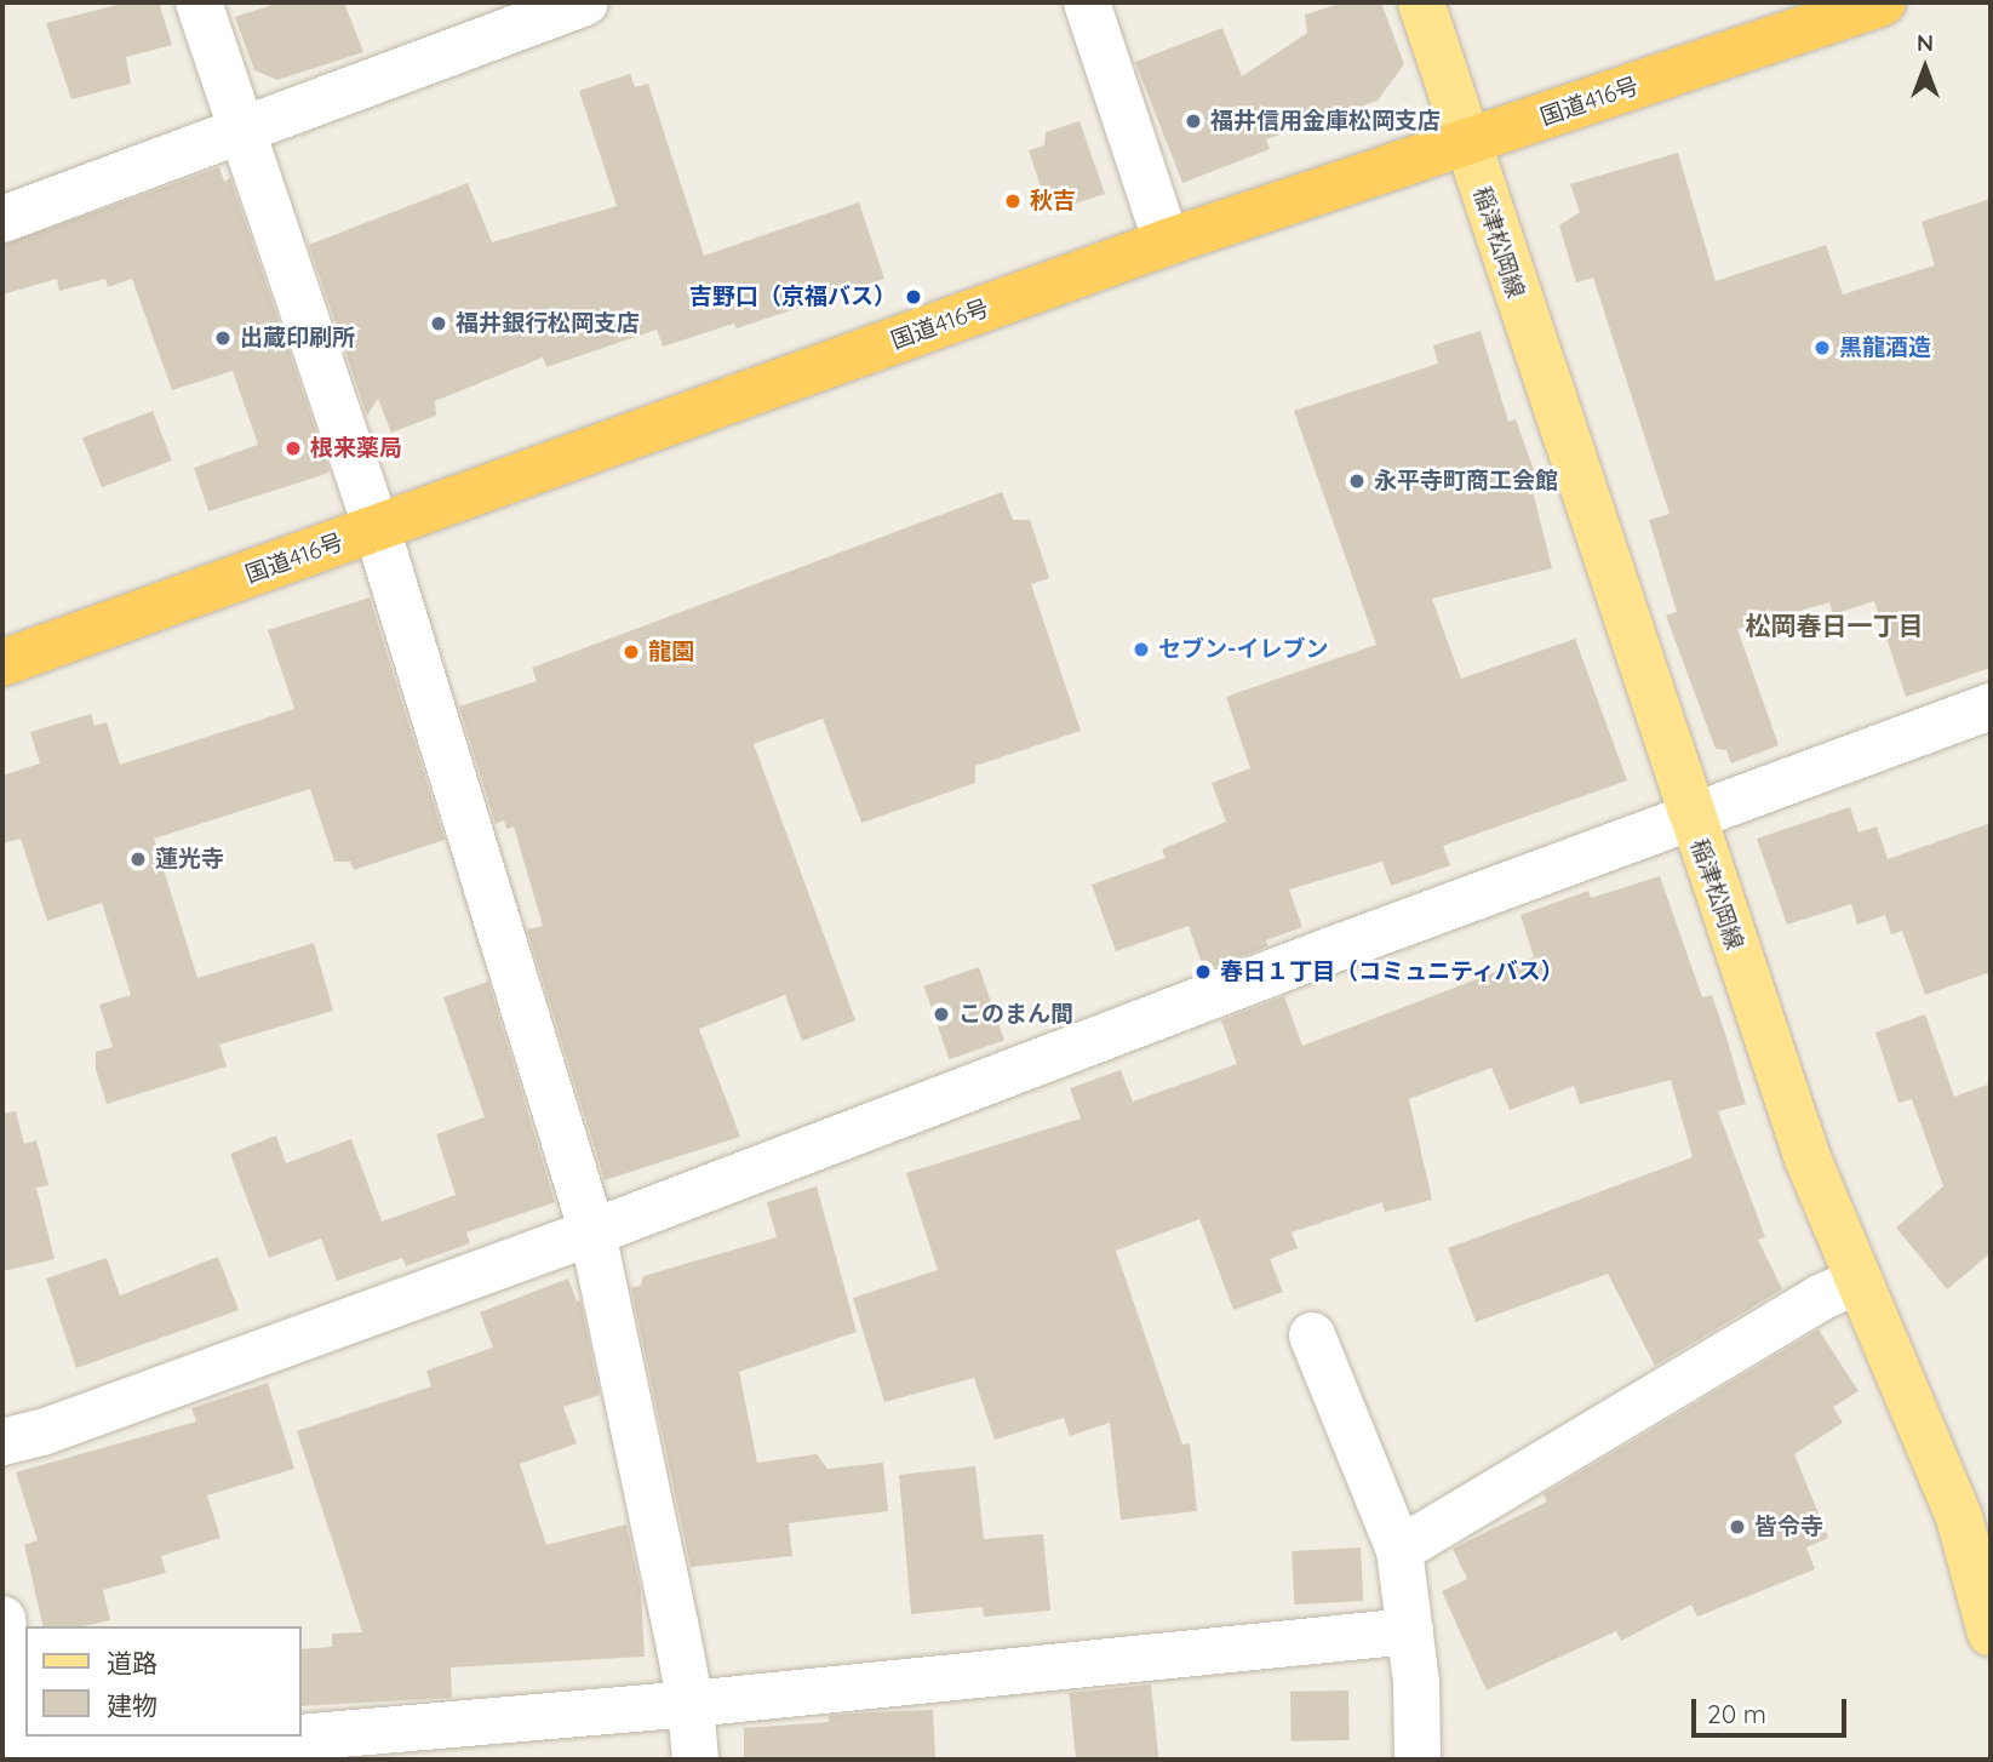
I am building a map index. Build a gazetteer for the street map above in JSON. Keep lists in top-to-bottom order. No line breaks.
{"streets":{"highway":["国道416号"],"main road":["稲津松岡線"]},"crossings":[["国道416号","稲津松岡線"]],"districts":["松岡春日一丁目"],"places":["福井信用金庫松岡支店","秋吉","吉野口（京福バス）","福井銀行松岡支店","出蔵印刷所","黒龍酒造","根来薬局","永平寺町商工会館","セブン-イレブン","龍園","蓮光寺","春日１丁目（コミュニティバス）","このまん間","皆令寺"],"legend":["道路","建物"],"scale_bar":"20 m","north":"top"}
